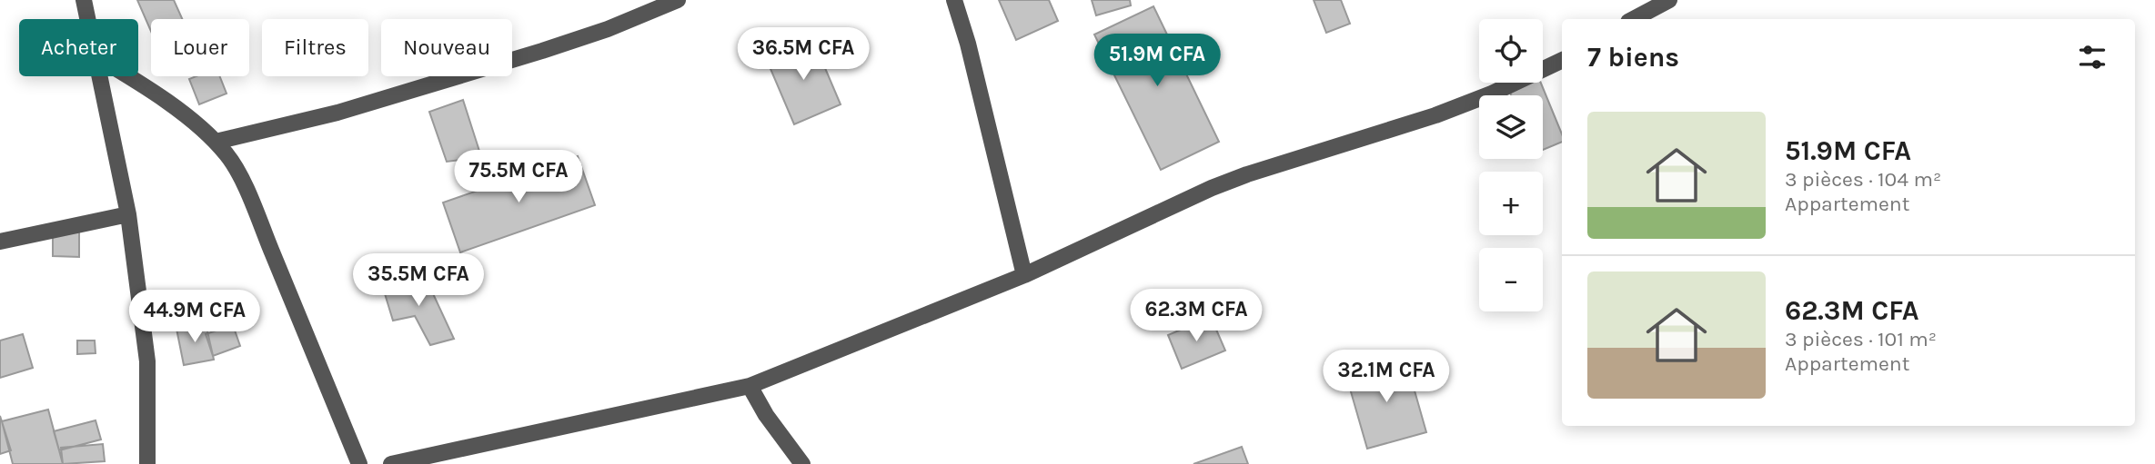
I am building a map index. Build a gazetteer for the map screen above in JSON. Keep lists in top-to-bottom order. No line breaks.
{"page":{"map_buttons":["+","−"],"chip":["Acheter","Louer","Filtres","Nouveau"],"heading":"7 biens","price":["36.5M CFA","51.9M CFA","75.5M CFA","35.5M CFA","62.3M CFA","44.9M CFA","32.1M CFA"],"list":[{"name":"51.9M CFA","note":"3 pièces · 104 m² · Appartement"},{"name":"62.3M CFA","note":"3 pièces · 101 m² · Appartement"}]}}
